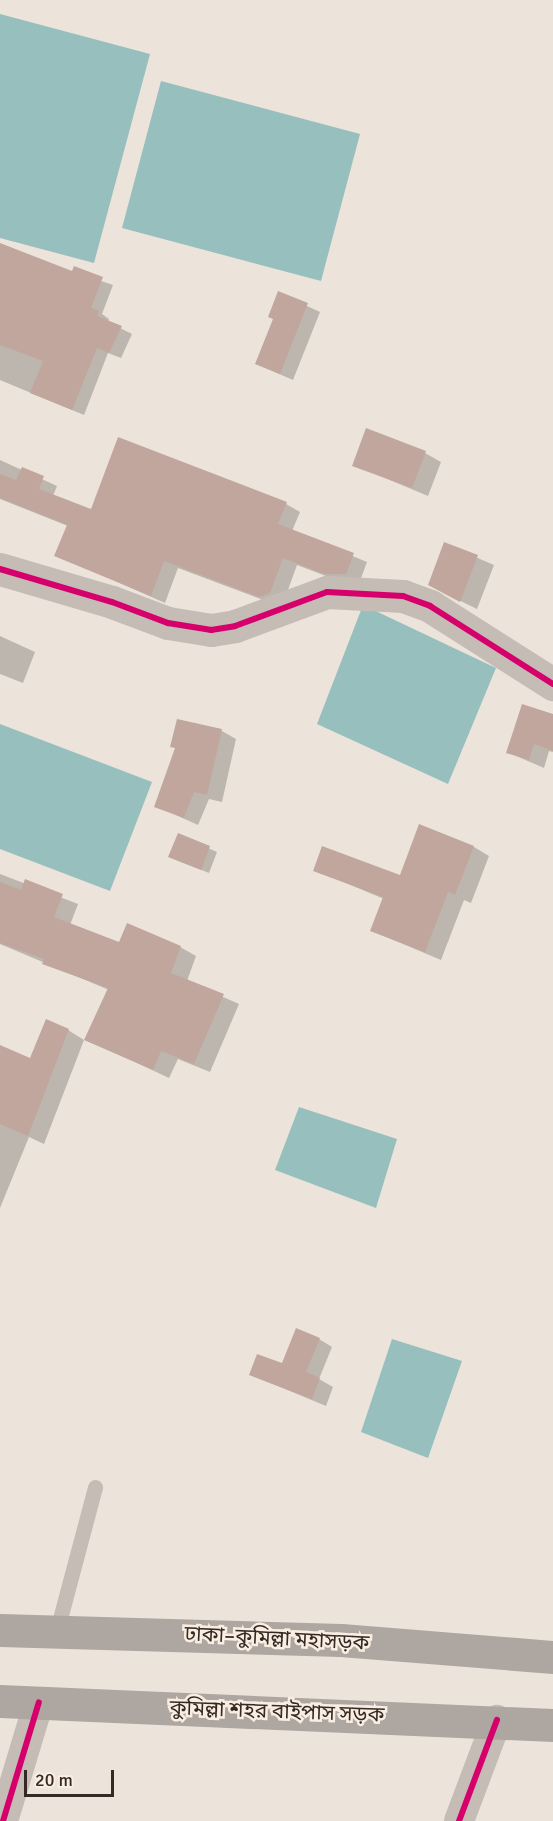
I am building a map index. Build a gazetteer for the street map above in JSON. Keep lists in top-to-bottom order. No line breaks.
{"streets":{"highway":["ঢাকা–কুমিল্লা মহাসড়ক","কুমিল্লা শহর বাইপাস সড়ক"]},"scale_bar":"20 m"}
